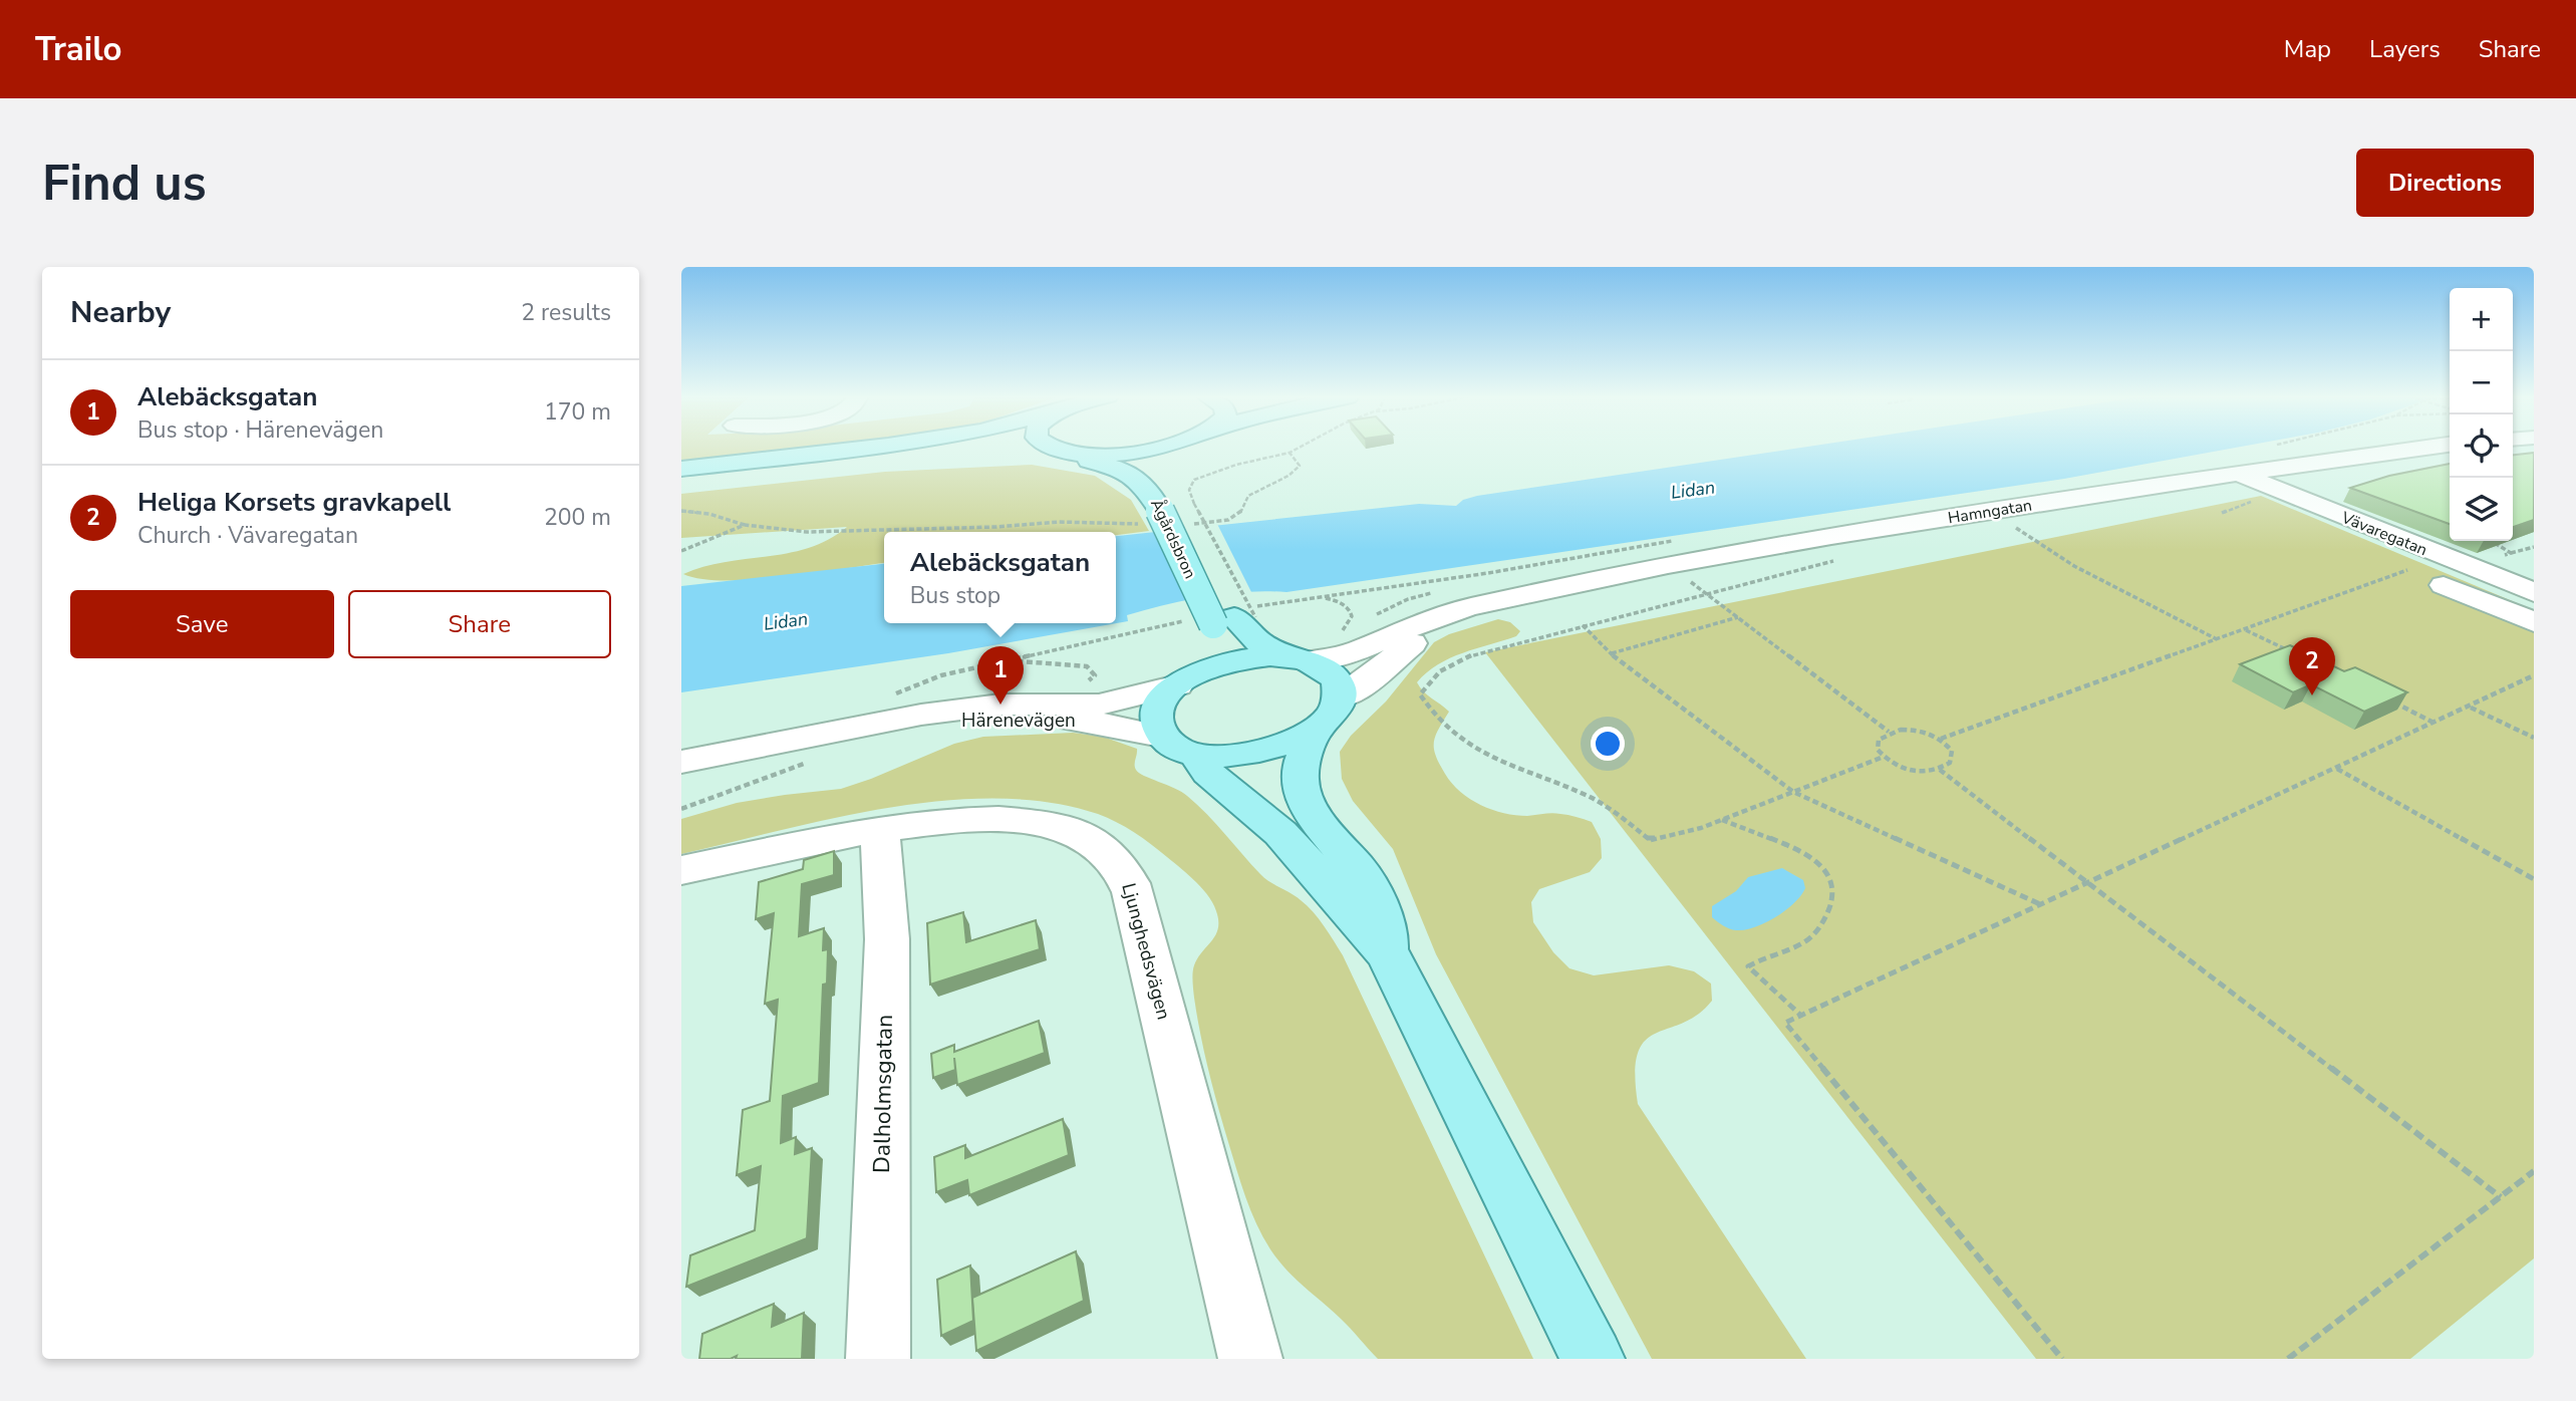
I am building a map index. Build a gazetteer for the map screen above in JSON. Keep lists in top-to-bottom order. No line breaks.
{"streets":{"main road":["Ågårdsbron"],"street":["Hamngatan","Vävaregatan","Härenevägen","Ljunghedsvägen","Dalholmsgatan"]},"crossings":[["Hamngatan","Vävaregatan"],["Ljunghedsvägen","Dalholmsgatan"]],"water":["Lidan"],"page":{"header":"Trailo","nav":["Map","Layers","Share"],"buttons":["Directions",["Save","Share"]],"title":"Find us","heading":["Nearby","2 results"],"map_buttons":["+","−"],"list":[{"mark":"1","name":"Alebäcksgatan","note":"Bus stop · Härenevägen","value":"170 m"},{"mark":"2","name":"Heliga Korsets gravkapell","note":"Church · Vävaregatan","value":"200 m"}],"popup":["Alebäcksgatan","Bus stop"],"pins":["2","1"]}}
